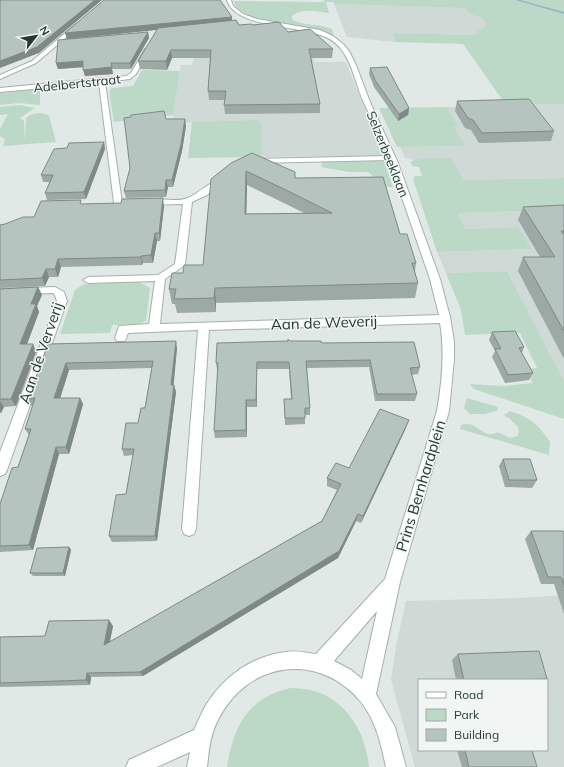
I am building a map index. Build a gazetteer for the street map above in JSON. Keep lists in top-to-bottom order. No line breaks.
{"streets":{"street":["Adelbertstraat","Selzerbeeklaan","Aan de Weverij","Aan de Ververij","Prins Bernhardplein"]},"crossings":[["Selzerbeeklaan","Aan de Weverij"],["Selzerbeeklaan","Prins Bernhardplein"]],"legend":["Road","Park","Building"],"north":"top right"}
